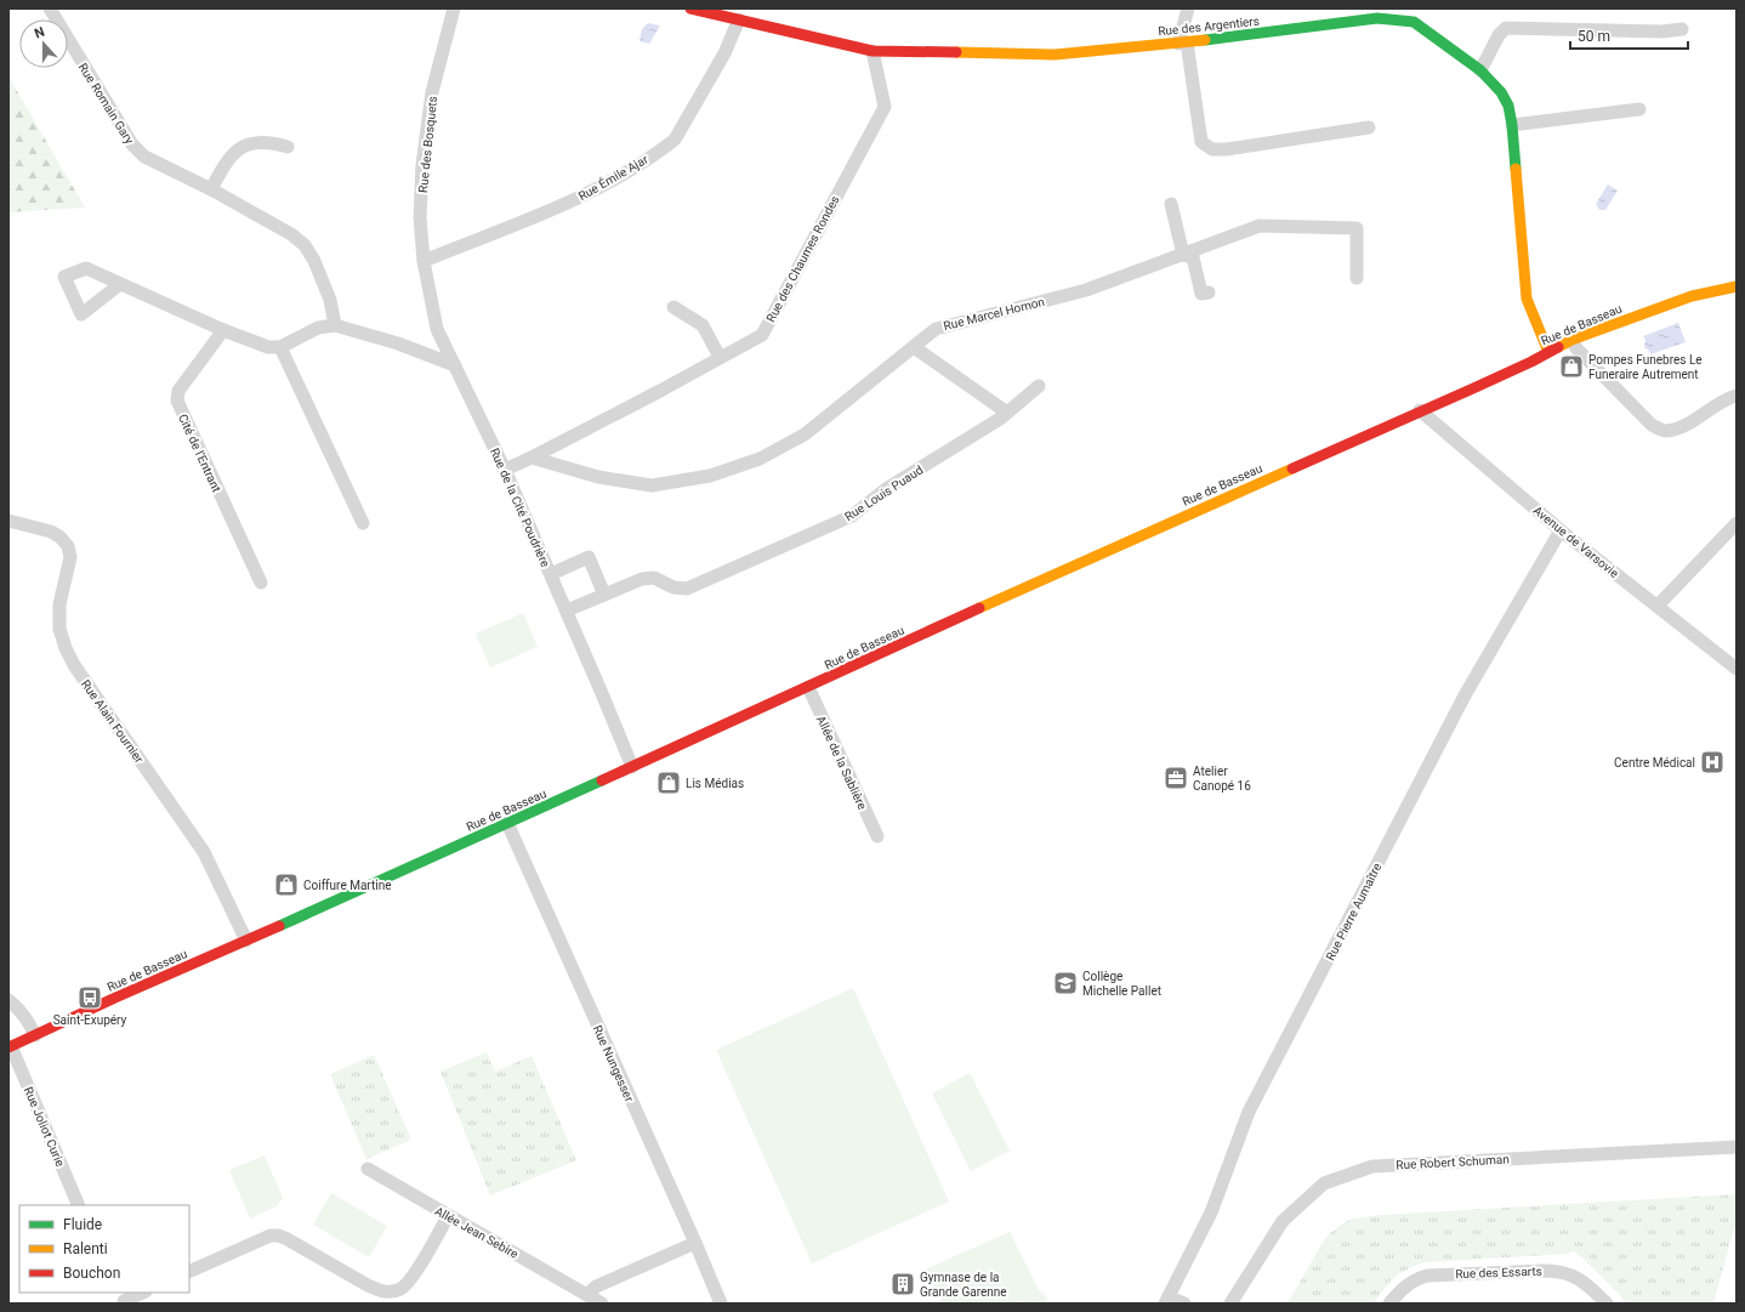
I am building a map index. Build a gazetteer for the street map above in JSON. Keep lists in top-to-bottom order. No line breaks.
{"streets":{"street":["Rue des Argentiers","Rue Romain Gary","Rue des Bosquets","Rue Émile Ajar","Rue des Chaumes Rondes","Rue Marcel Homon","Rue de Basseau","Cité de l'Entrant","Rue Louis Puaud","Rue de la Cité Poudrière","Avenue de Varsovie","Rue Alain Fournier","Allée de la Sablière","Rue Pierre Aumaître","Rue Nungesser","Rue Joliot Curie","Rue Robert Schuman","Allée Jean Sebire","Rue des Essarts"]},"crossings":[["Rue des Argentiers","Rue Émile Ajar"],["Rue des Argentiers","Rue des Chaumes Rondes"],["Rue des Argentiers","Rue de Basseau"],["Rue des Bosquets","Rue Émile Ajar"],["Rue des Bosquets","Rue de la Cité Poudrière"],["Rue des Chaumes Rondes","Rue Marcel Homon"],["Rue des Chaumes Rondes","Rue de la Cité Poudrière"],["Rue de Basseau","Rue de la Cité Poudrière"],["Rue de Basseau","Avenue de Varsovie"],["Rue de Basseau","Rue Alain Fournier"],["Rue de Basseau","Allée de la Sablière"],["Rue de Basseau","Rue Nungesser"],["Rue de Basseau","Rue Joliot Curie"],["Rue Louis Puaud","Rue de la Cité Poudrière"],["Avenue de Varsovie","Rue Pierre Aumaître"]],"places":{"shop":["Pompes Funebres Le Funeraire Autrement","Lis Médias","Coiffure Martine"],"hospital":["Centre Médical"],"office":["Atelier Canopé 16"],"school or university":["Collège Michelle Pallet"],"bus stop":["Saint-Exupéry"],"building":["Gymnase de la Grande Garenne"]},"legend":["Fluide","Ralenti","Bouchon"],"scale_bar":"50 m","north":"top"}
